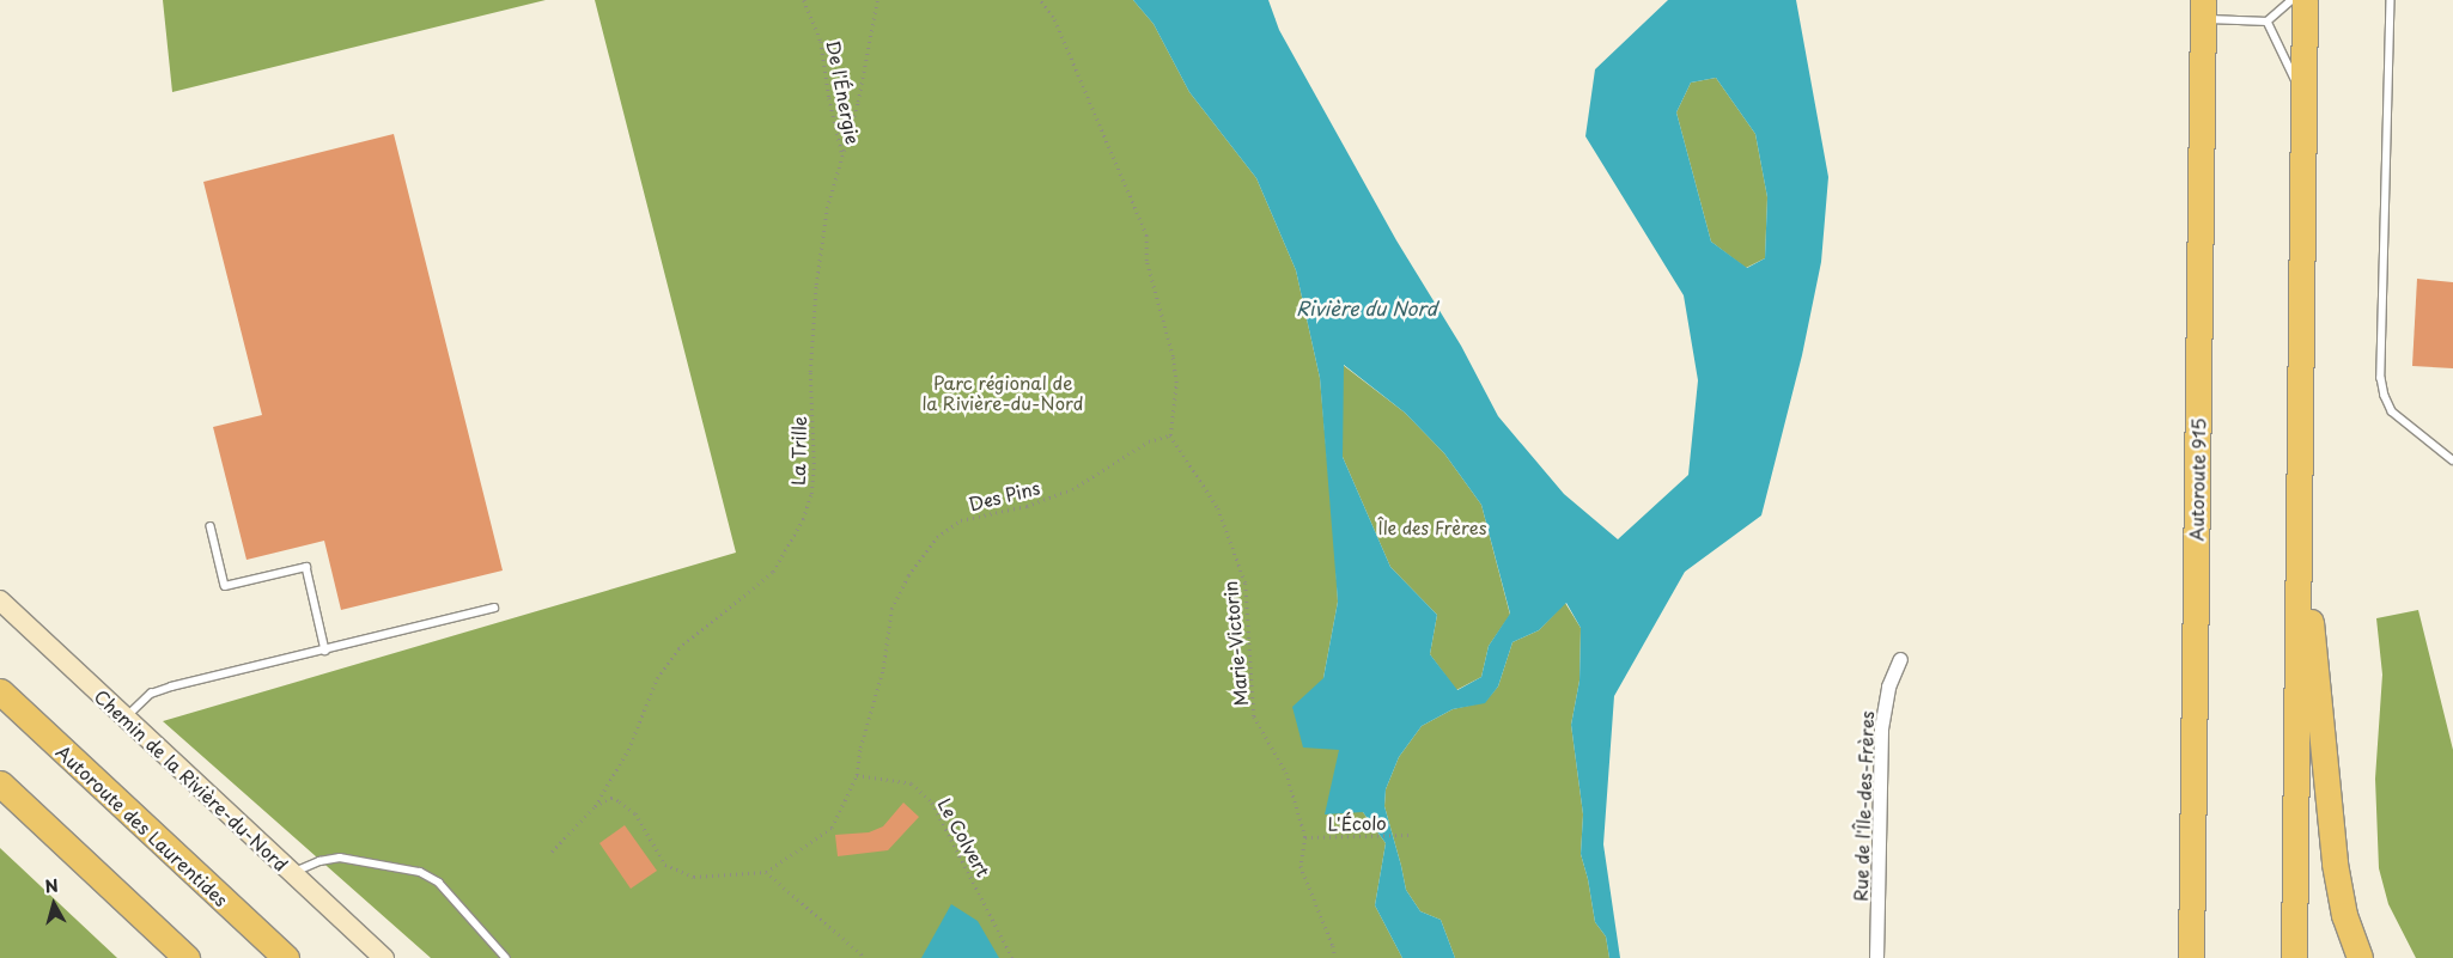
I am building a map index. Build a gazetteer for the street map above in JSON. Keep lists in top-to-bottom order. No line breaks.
{"streets":{"highway":["Autoroute 915","Autoroute des Laurentides"],"street":["Chemin de la Rivière-du-Nord","Rue de l'Île-des-Frères"],"path":["De l'Énergie","La Trille","Des Pins","Marie-Victorin","L'Écolo","Le Colvert"]},"crossings":[["De l'Énergie","La Trille"],["La Trille","Des Pins"],["Des Pins","Marie-Victorin"],["Des Pins","Le Colvert"],["Marie-Victorin","L'Écolo"]],"water":["Rivière du Nord"],"parks":["Parc régional de la Rivière-du-Nord","Île des Frères"],"north":"top"}
